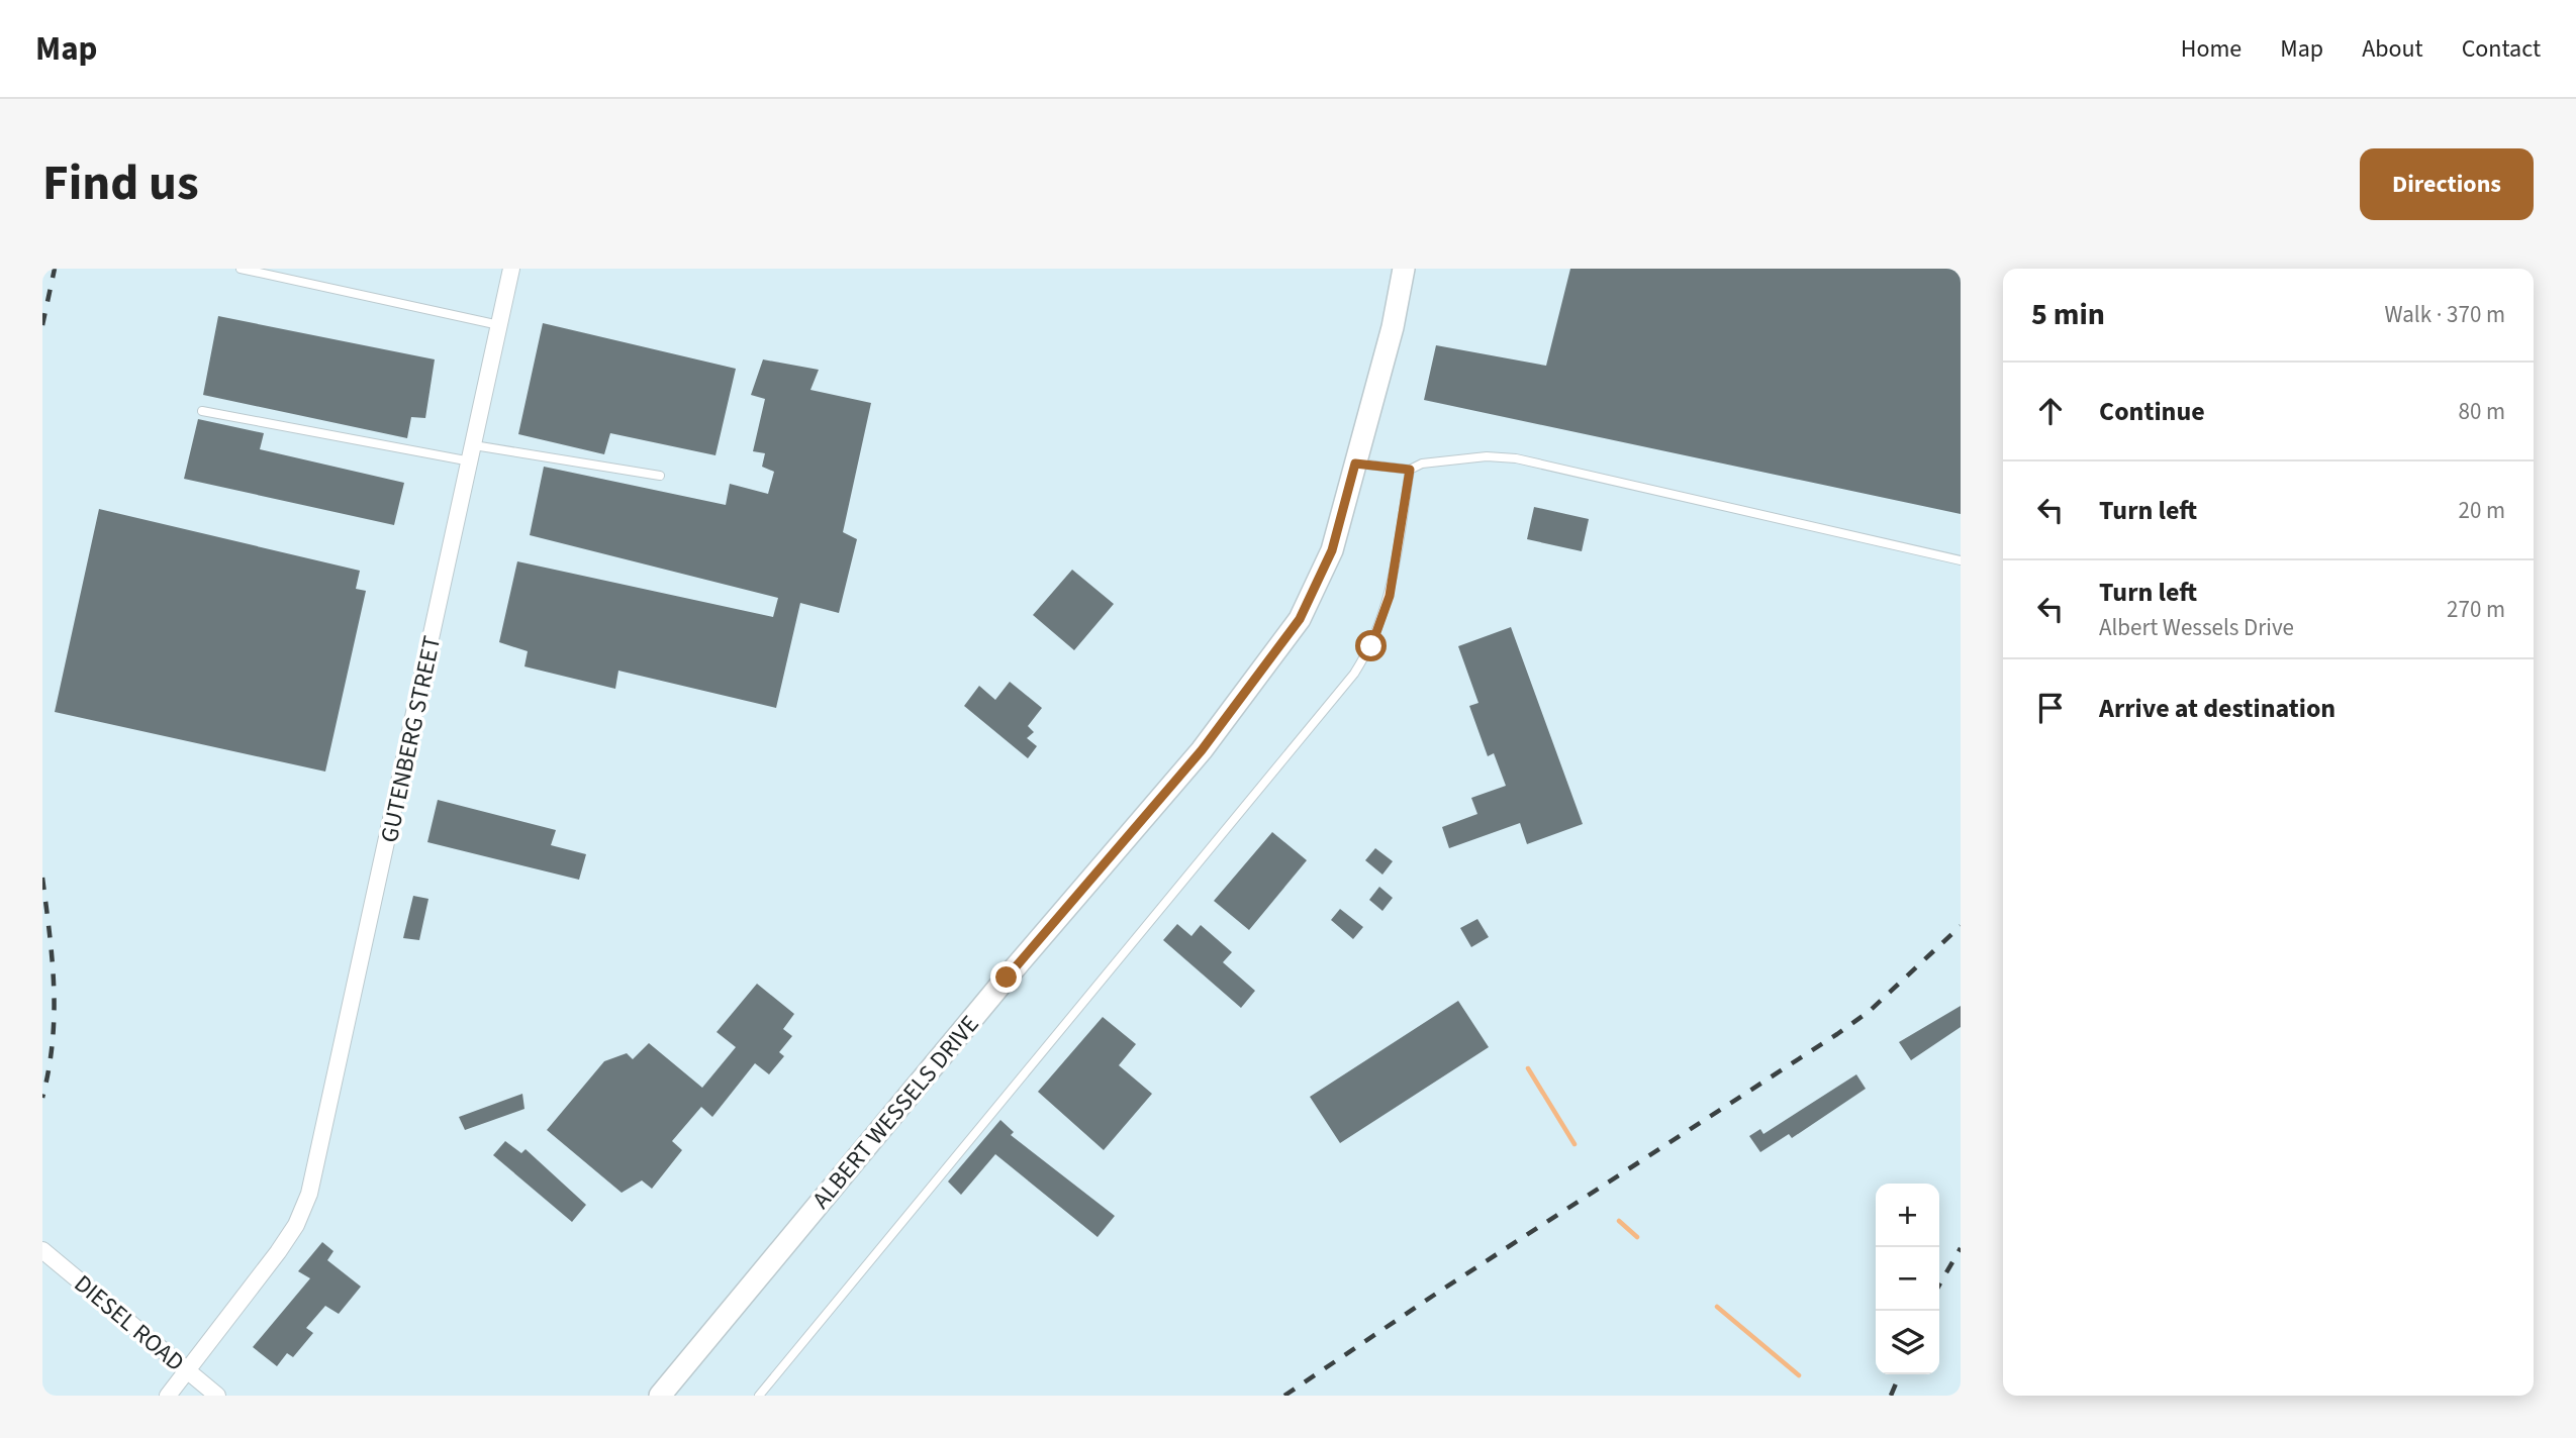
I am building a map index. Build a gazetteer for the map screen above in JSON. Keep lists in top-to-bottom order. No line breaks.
{"streets":{"street":["GUTENBERG STREET","ALBERT WESSELS DRIVE","DIESEL ROAD"]},"crossings":[["GUTENBERG STREET","DIESEL ROAD"]],"page":{"header":"Map","nav":["Home","Map","About","Contact"],"title":"Find us","buttons":"Directions","heading":["5 min","Walk · 370 m"],"list":[["Continue","80 m"],["Turn left","20 m"],["Turn left","Albert Wessels Drive","270 m"],"Arrive at destination"],"map_buttons":["+","−"]}}
